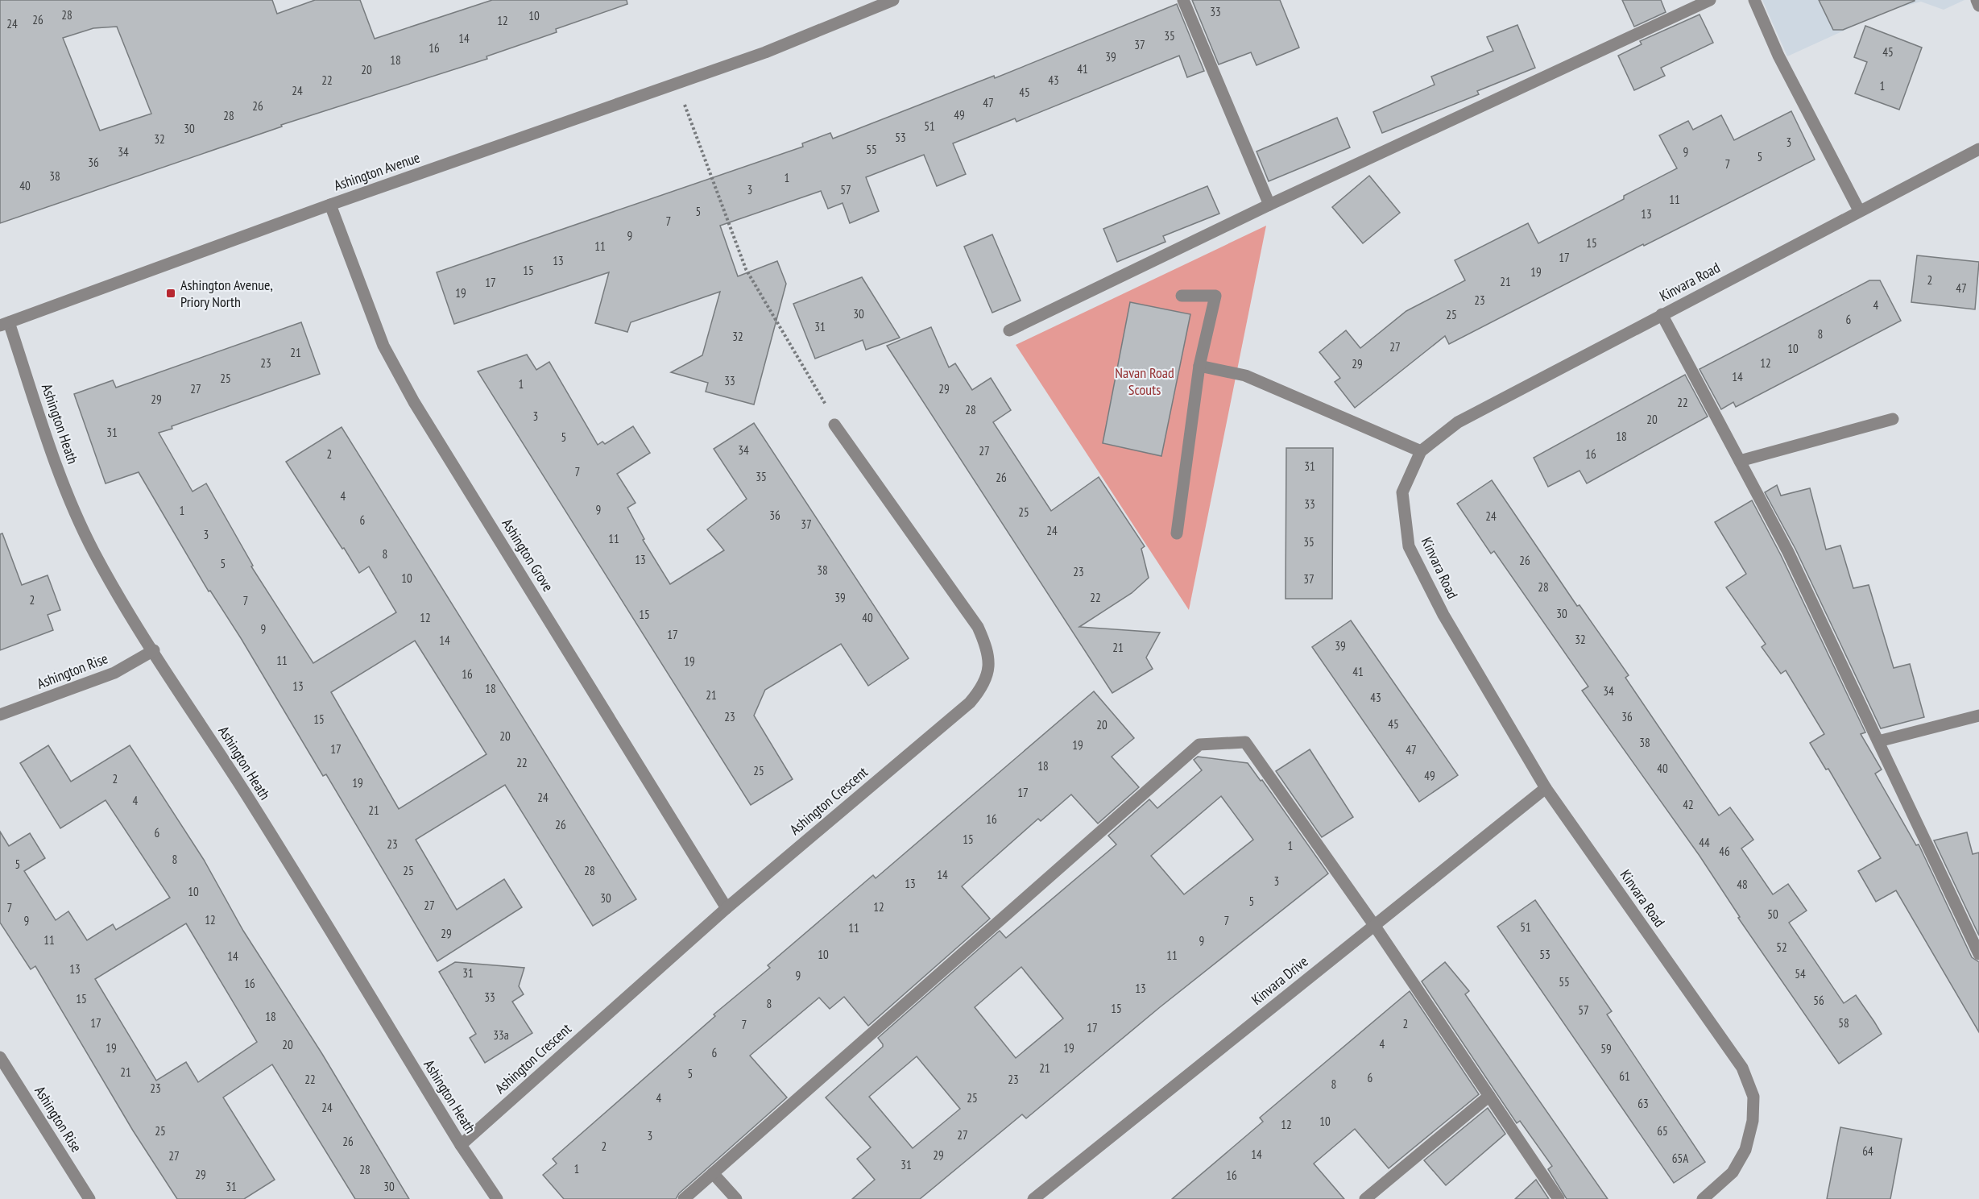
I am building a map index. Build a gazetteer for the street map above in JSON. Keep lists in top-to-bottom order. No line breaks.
{"streets":{"street":["Ashington Avenue","Kinvara Road","Ashington Heath","Ashington Grove","Ashington Rise","Ashington Crescent","Kinvara Drive"]},"crossings":[["Ashington Avenue","Ashington Heath"],["Ashington Avenue","Ashington Grove"],["Kinvara Road","Kinvara Drive"],["Ashington Heath","Ashington Rise"],["Ashington Heath","Ashington Crescent"],["Ashington Grove","Ashington Crescent"]],"parks":["Navan Road Scouts"],"places":{"transit":["Ashington Avenue, Priory North"]},"house_numbers":["33","28","10","26","12","24","35","14","37","16","45","39","18","41","20","22","43","1","24","45","47","26","49","28","51","30","53","32","3","55","34","9","5","36","7","38","1","40","3","57","11","5","13","7","9","15","11","17","13","15","19","2","21","17","47","19","23","4","30","25","6","31","8","32","27","10","21","23","12","29","14","25","33","1","27","29","29","22","28","3","20","31","18","5","34","27","2","16","31","7","35","26","4","33","9","1","25","36","24","6","37","24","3","11","35","8","13","26","5","38","23","10","37","28","39","22","2","7","30","15","12","40","9","17","32","14","39","21","11","19","41","16","13","18","34","21","43","23","36","15","45","20","20","38","19","17","47","22","18","40","25","49","2","19","17","24","4","42","21","16","26","6","15","44","23","1","46","8","5","25","28","14","3","13","48","10","30","5","27","12","7","50","12","9","7","51","11","29","11","9","52","10","53","11","14","13","31","54","9","55","16","13","33","15","56","8","15","57","18","17","58","2","7","17","33a","4","20","19","19","59","6","21","21","5","61","6","22","23","8","23","4","25","63","24","10","12","25","65","27","3","26","2","64","14","29","27","65A","31","1","28","29","16","31","30"]}
